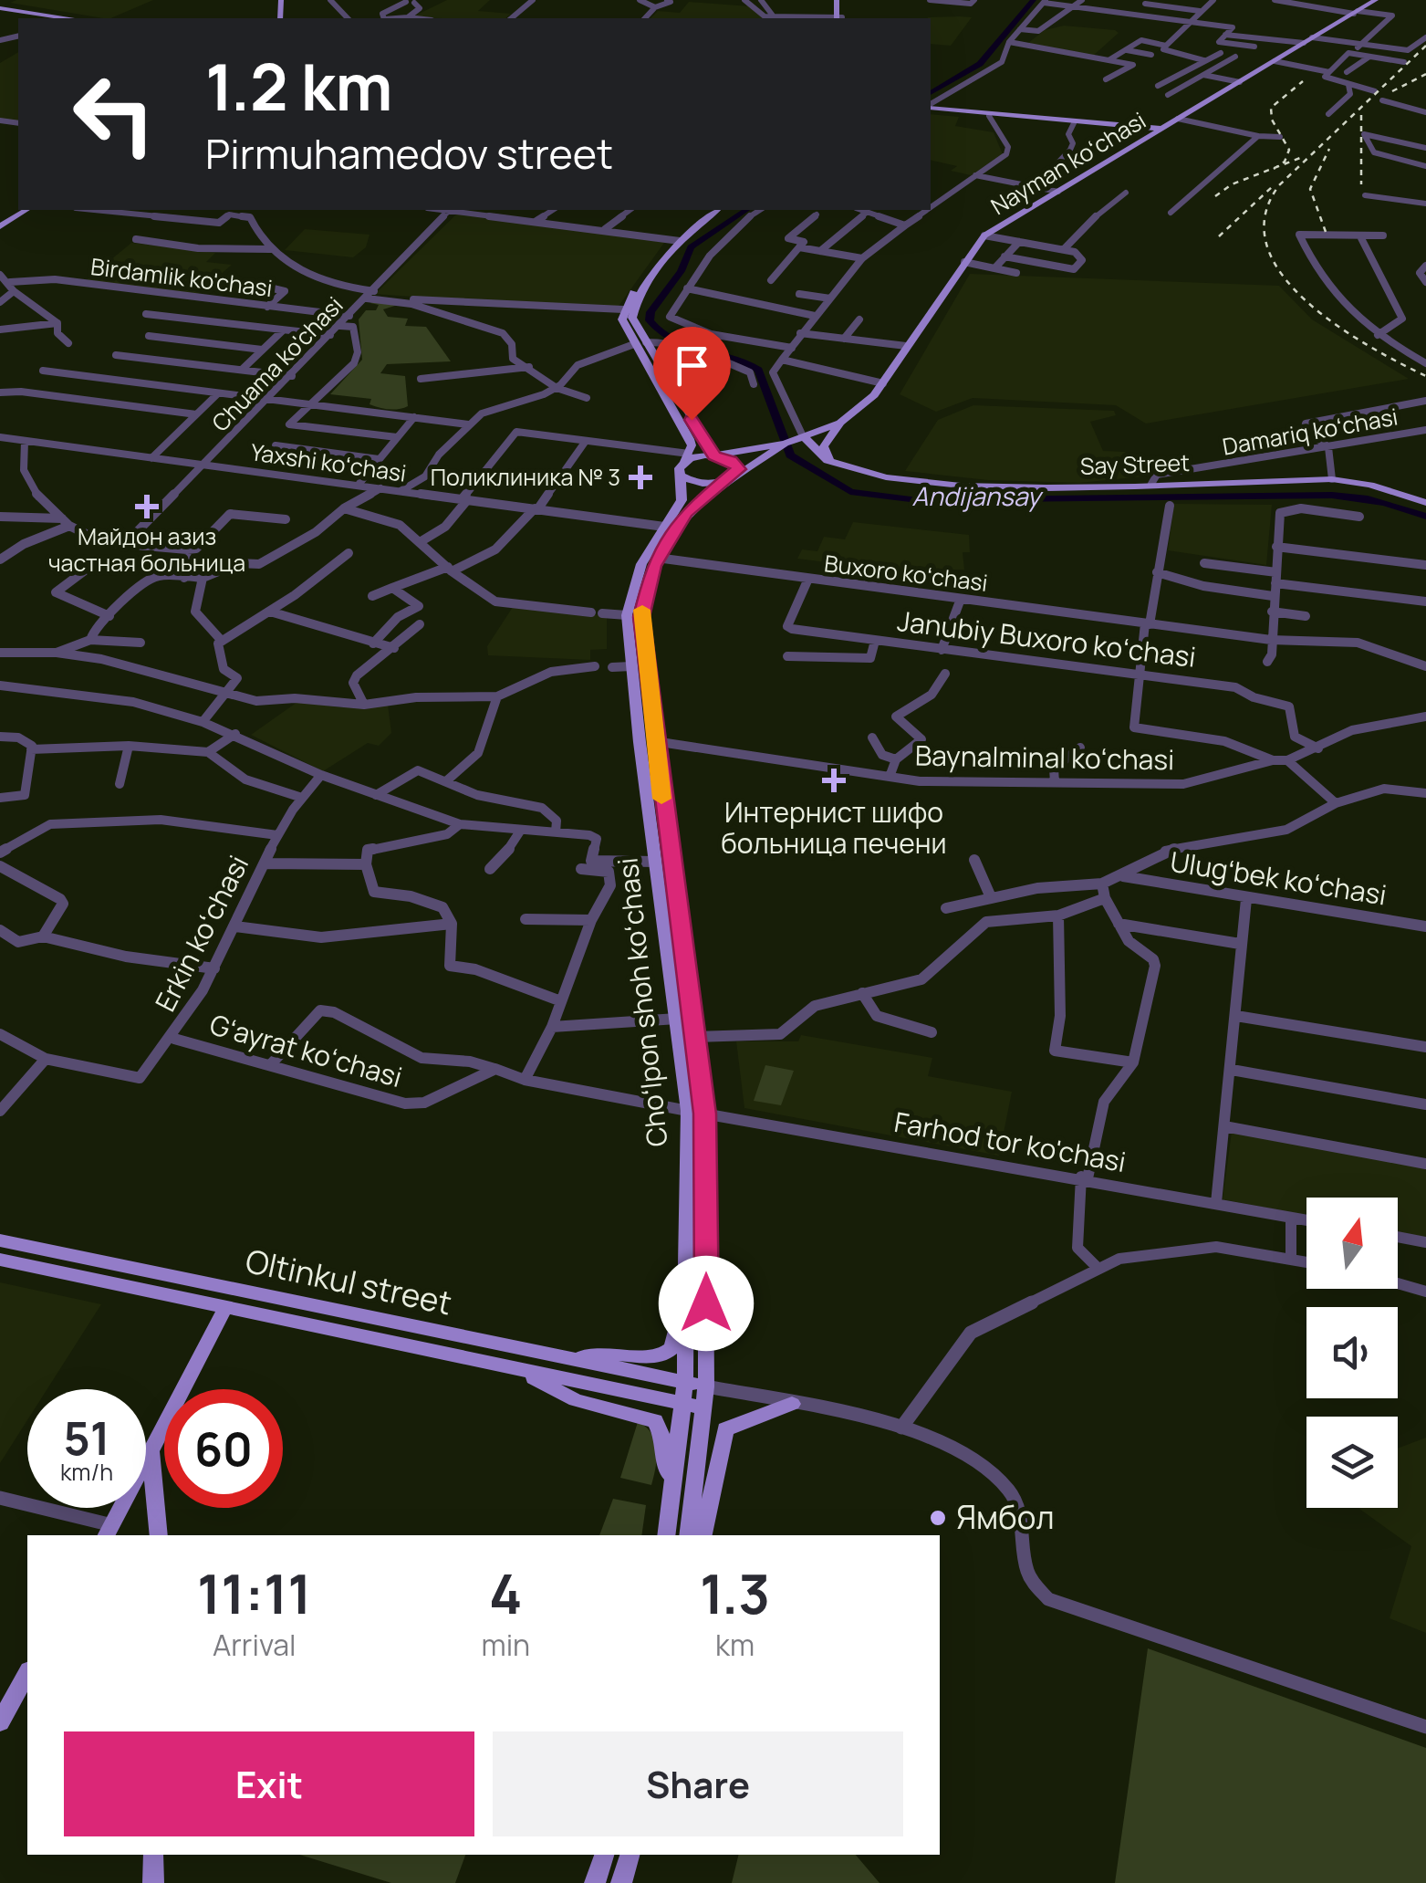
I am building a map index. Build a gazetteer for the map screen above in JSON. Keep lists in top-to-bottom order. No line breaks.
{"streets":{"main road":["Nayman koʻchasi","Say Street","Choʻlpon shoh koʻchasi","Oltinkul street"],"street":["Birdamlik ko'chasi","Chuama ko'chasi","Damariq koʻchasi","Yaxshi koʻchasi","Buxoro koʻchasi","Janubiy Buxoro koʻchasi","Baynalminal koʻchasi","Ulugʻbek koʻchasi","Erkin koʻchasi","Gʻayrat koʻchasi","Farhod tor ko'chasi"]},"crossings":[["Birdamlik ko'chasi","Chuama ko'chasi"],["Chuama ko'chasi","Yaxshi koʻchasi"],["Damariq koʻchasi","Say Street"],["Yaxshi koʻchasi","Choʻlpon shoh koʻchasi"],["Buxoro koʻchasi","Janubiy Buxoro koʻchasi"],["Buxoro koʻchasi","Choʻlpon shoh koʻchasi"],["Janubiy Buxoro koʻchasi","Baynalminal koʻchasi"],["Baynalminal koʻchasi","Choʻlpon shoh koʻchasi"],["Erkin koʻchasi","Gʻayrat koʻchasi"],["Choʻlpon shoh koʻchasi","Farhod tor ko'chasi"],["Choʻlpon shoh koʻchasi","Oltinkul street"]],"water":["Andijansay"],"places":{"health":["Поликлиника № 3","Майдон азиз частная больница","Интернист шифо больница печени"],"other":["Ямбол"]},"north":"top","page":{"turn":["1.2 km","Pirmuhamedov street"],"speed":"51 km/h","limit":"60","eta":["11:11","Arrival","4","min","1.3","km"],"buttons":["Exit","Share"]}}
